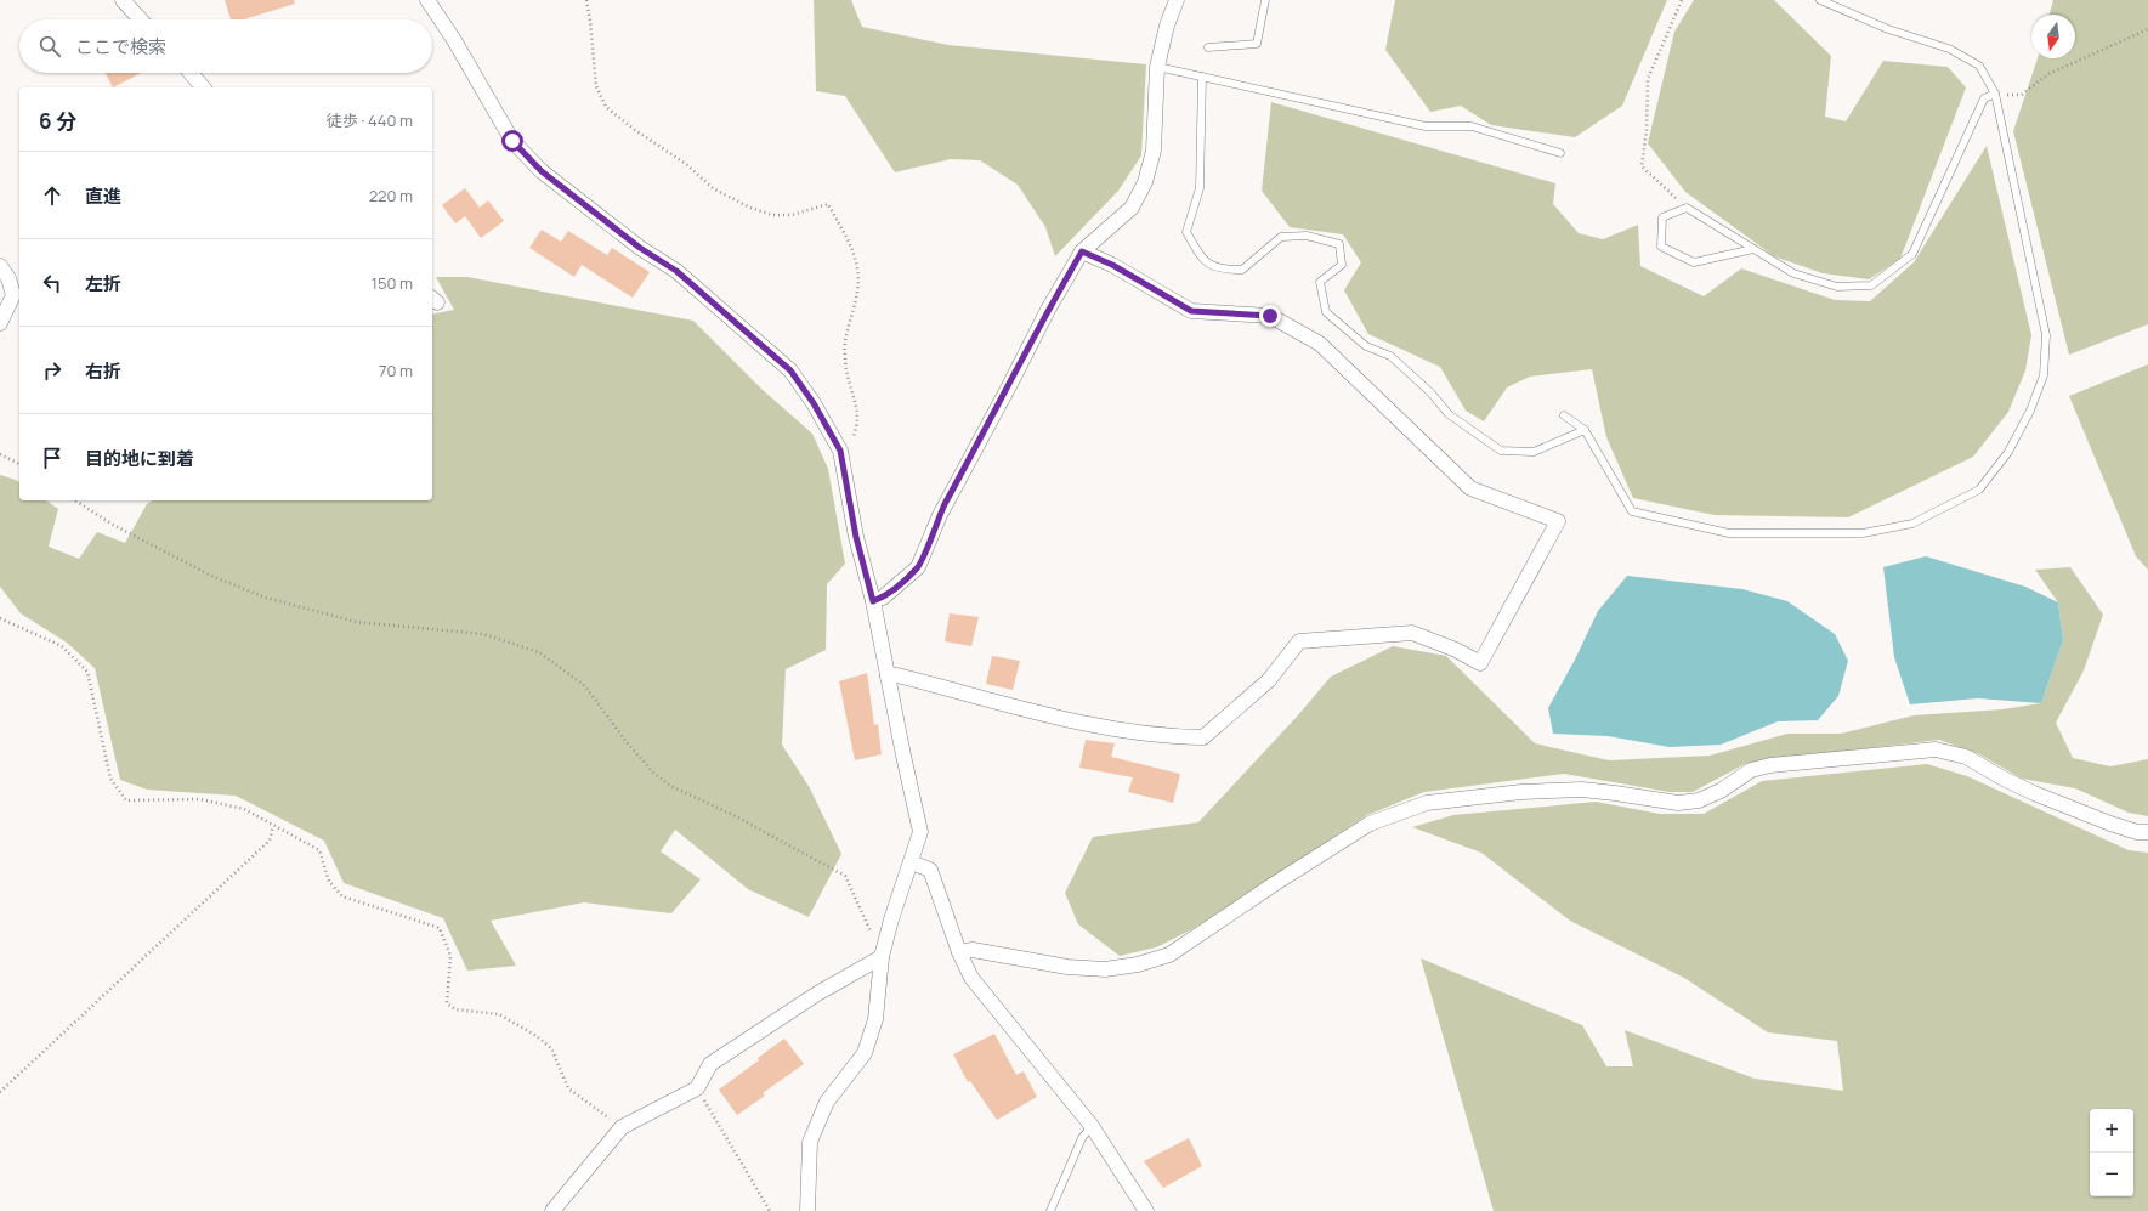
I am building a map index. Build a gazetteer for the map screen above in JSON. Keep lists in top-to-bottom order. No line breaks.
{"north":"bottom","page":{"search":"ここで検索","heading":["6 分","徒歩 · 440 m"],"list":[["直進","220 m"],["左折","150 m"],["右折","70 m"],"目的地に到着"],"map_buttons":["+","−"]}}
